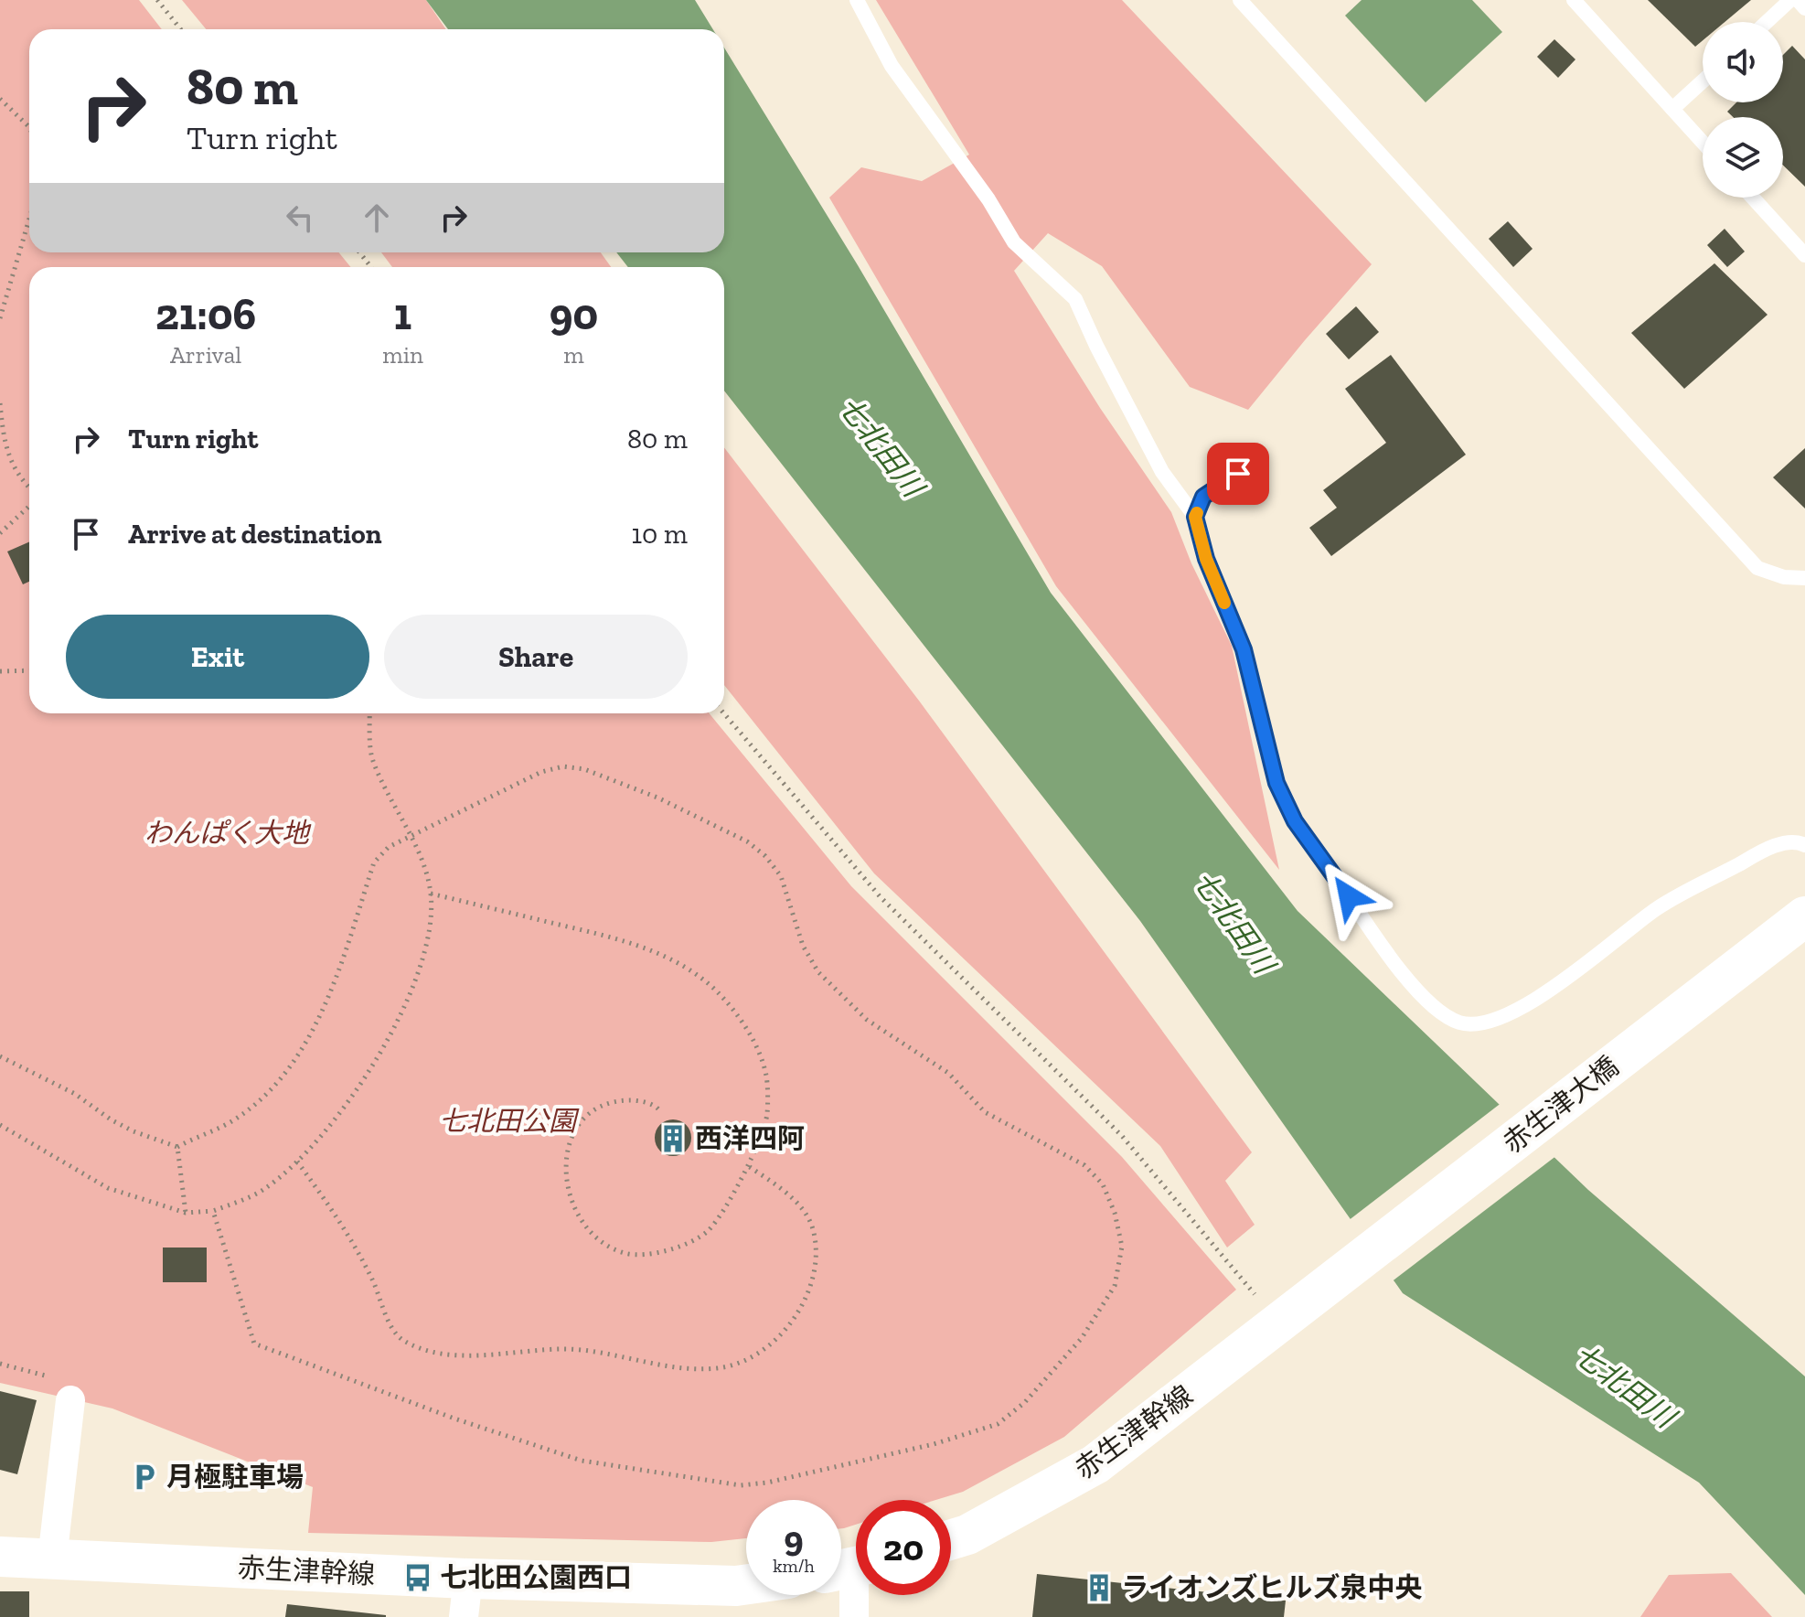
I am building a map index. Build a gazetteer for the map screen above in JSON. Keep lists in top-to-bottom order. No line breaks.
{"streets":{"street":["赤生津大橋","赤生津幹線"]},"crossings":[["赤生津大橋","赤生津幹線"]],"water":["七北田川"],"parks":["わんぱく大地","七北田公園"],"places":{"building":["西洋四阿","ライオンズヒルズ泉中央"],"parking":["月極駐車場"],"bus stop":["七北田公園西口"]},"page":{"turn":["80 m","Turn right"],"eta":["21:06","Arrival","1","min","90","m"],"list":[{"name":"Turn right","value":"80 m"},{"name":"Arrive at destination","value":"10 m"}],"buttons":["Exit","Share"],"speed":"9 km/h","limit":"20"}}
